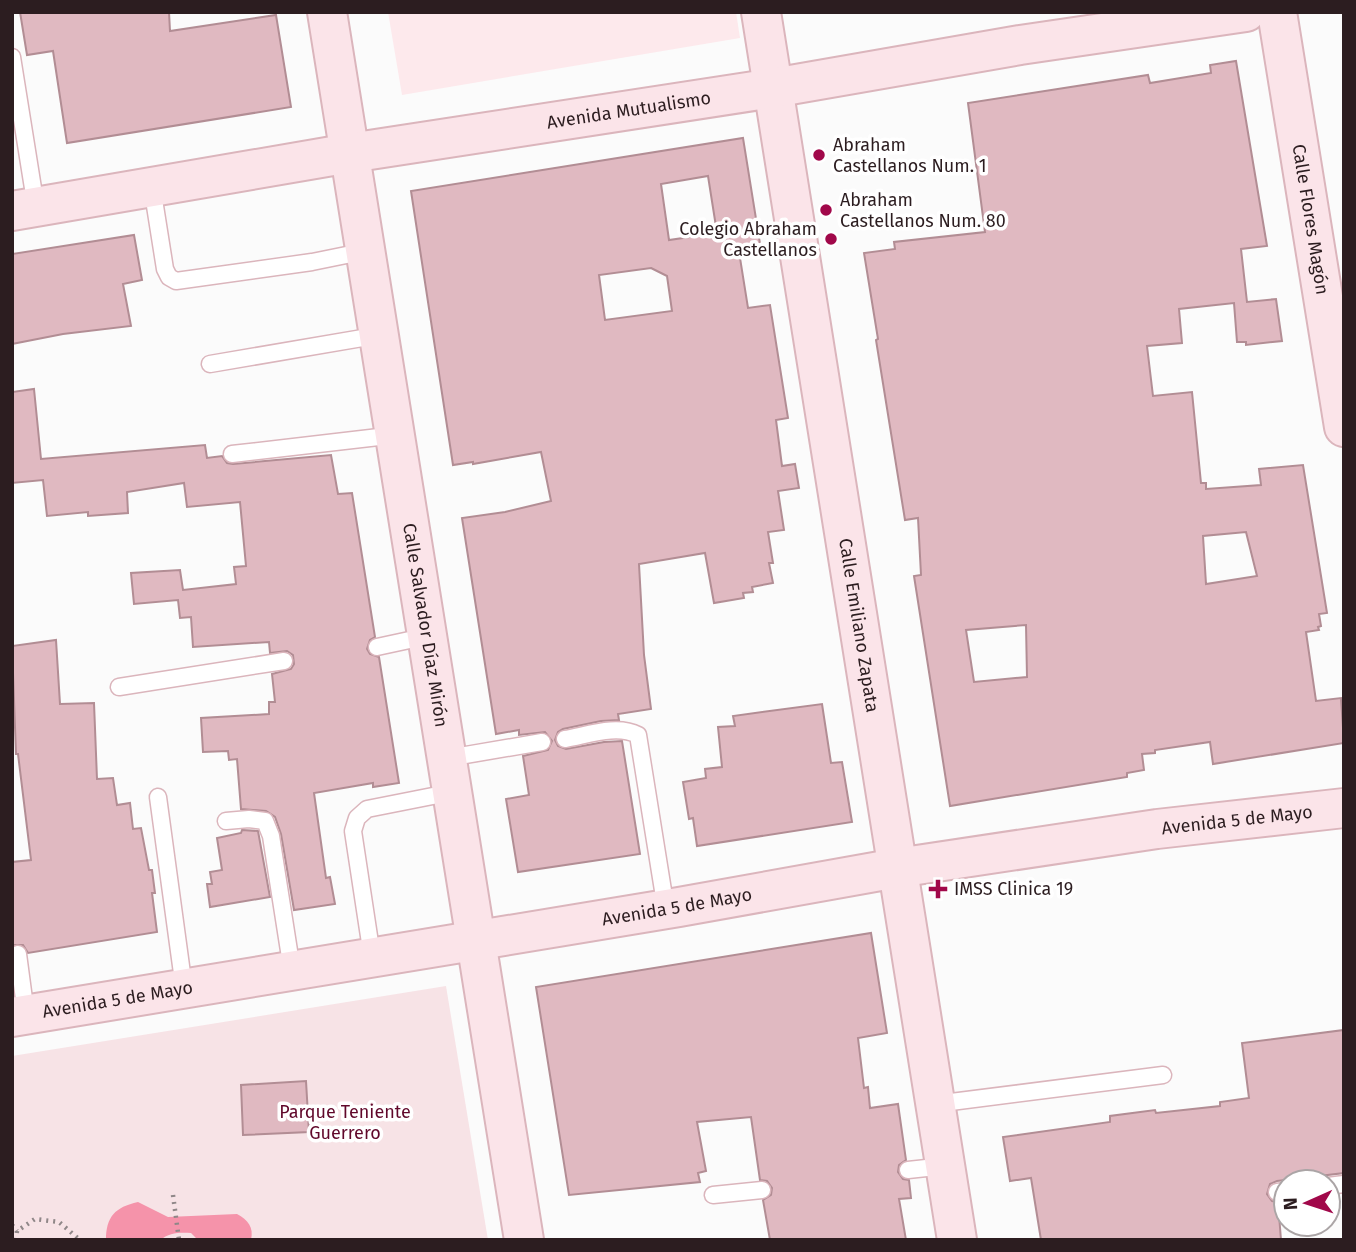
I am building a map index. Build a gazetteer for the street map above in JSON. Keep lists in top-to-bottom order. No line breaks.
{"streets":{"street":["Avenida Mutualismo","Calle Flores Magón","Calle Salvador Díaz Mirón","Calle Emiliano Zapata","Avenida 5 de Mayo"]},"crossings":[["Avenida Mutualismo","Calle Salvador Díaz Mirón"],["Avenida Mutualismo","Calle Emiliano Zapata"],["Calle Salvador Díaz Mirón","Avenida 5 de Mayo"],["Calle Emiliano Zapata","Avenida 5 de Mayo"]],"parks":["Parque Teniente Guerrero"],"places":{"other":["Abraham Castellanos Num. 1","Abraham Castellanos Num. 80","Colegio Abraham Castellanos"],"health":["IMSS Clinica 19"]},"north":"left"}
